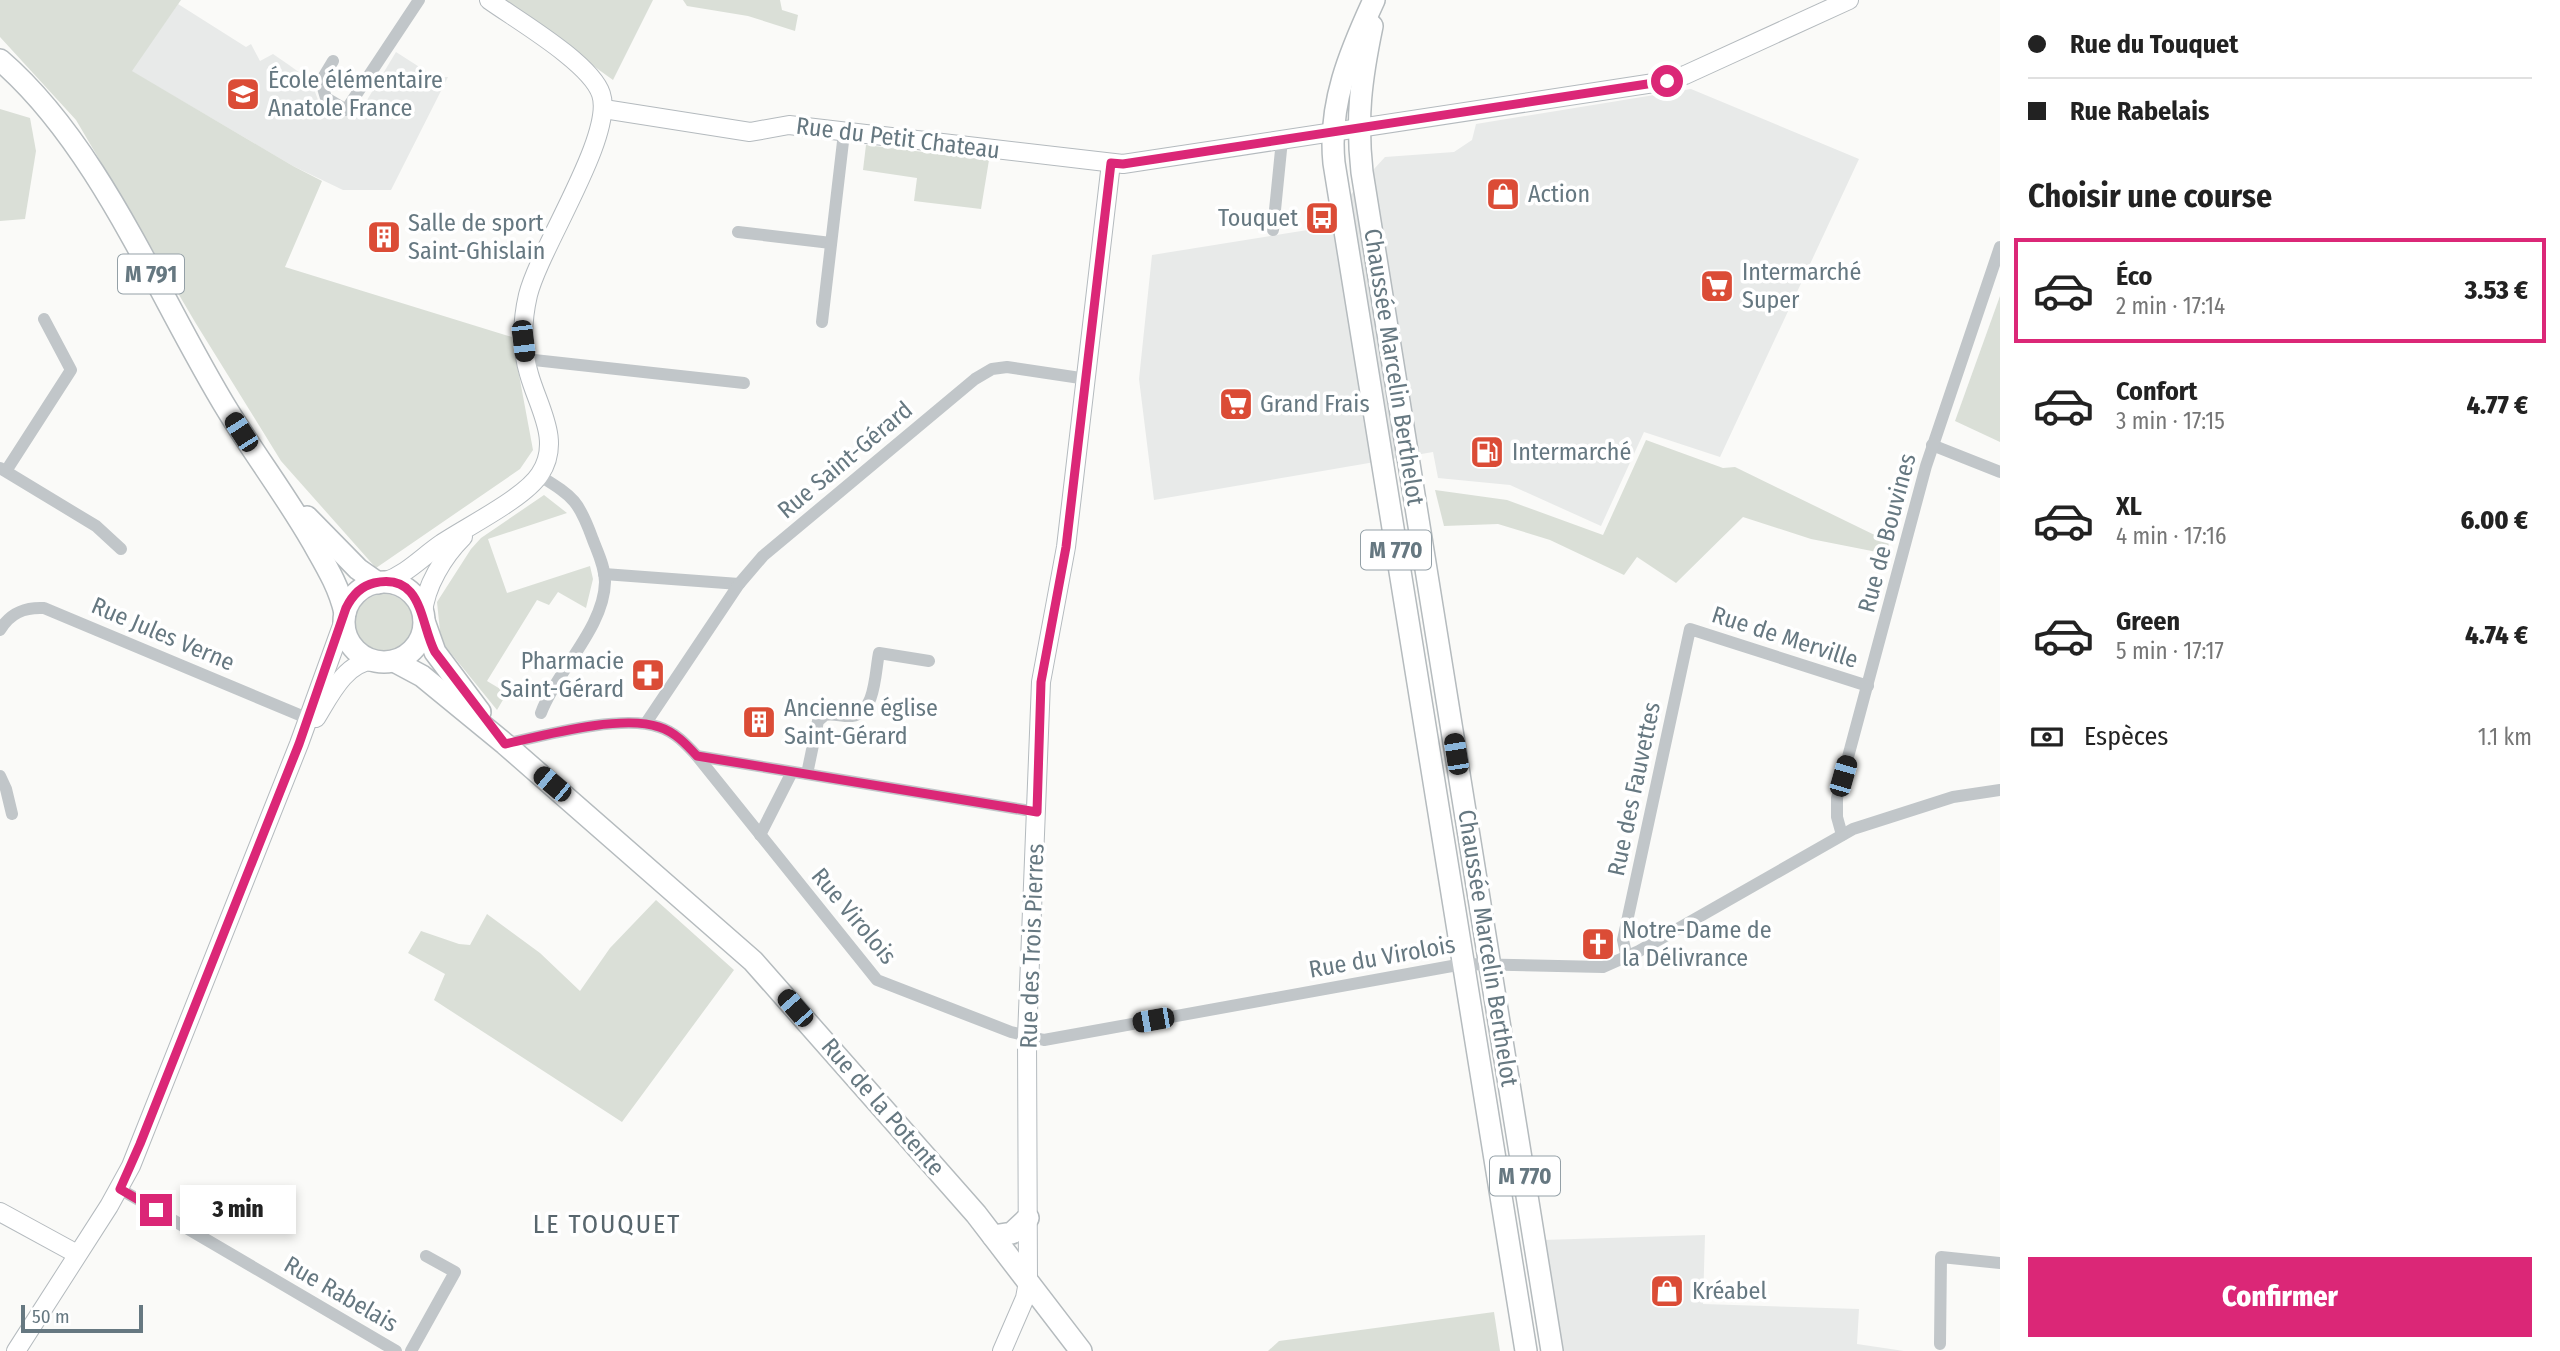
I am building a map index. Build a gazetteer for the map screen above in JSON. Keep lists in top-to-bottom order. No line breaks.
{"streets":{"main road":["M 791","Chaussée Marcelin Berthelot","M 770","Rue de la Potente"],"street":["Rue du Petit Chateau","Rue Saint-Gérard","Rue de Bouvines","Rue Jules Verne","Rue de Merville","Rue des Fauvettes","Rue Virolois","Rue des Trois Pierres","Rue du Virolois","Rue Rabelais"]},"crossings":[["Rue du Petit Chateau","Chaussée Marcelin Berthelot"],["Rue du Petit Chateau","M 770"],["Rue du Petit Chateau","Rue des Trois Pierres"],["M 791","Rue de la Potente"],["Chaussée Marcelin Berthelot","M 770"],["Chaussée Marcelin Berthelot","Rue du Virolois"],["Rue Saint-Gérard","Rue Virolois"],["Rue Saint-Gérard","Rue des Trois Pierres"],["Rue de Bouvines","Rue de Merville"],["Rue de Bouvines","Rue du Virolois"],["Rue de Merville","Rue des Fauvettes"],["Rue des Fauvettes","Rue du Virolois"],["Rue Virolois","Rue des Trois Pierres"],["Rue Virolois","Rue du Virolois"],["Rue des Trois Pierres","Rue du Virolois"],["Rue des Trois Pierres","Rue de la Potente"]],"districts":["LE TOUQUET"],"places":{"school or university":["École élémentaire Anatole France"],"shop":["Action","Kréabel"],"bus stop":["Touquet"],"building":["Salle de sport Saint-Ghislain","Ancienne église Saint-Gérard"],"supermarket":["Intermarché Super","Grand Frais"],"fuel station":["Intermarché"],"pharmacy":["Pharmacie Saint-Gérard"],"church":["Notre-Dame de la Délivrance"]},"scale_bar":"50 m","page":{"banner":["Rue du Touquet","Rue Rabelais"],"heading":"Choisir une course","list":[{"name":"Éco","note":"2 min · 17:14","value":"3.53 €"},{"name":"Confort","note":"3 min · 17:15","value":"4.77 €"},{"name":"XL","note":"4 min · 17:16","value":"6.00 €"},{"name":"Green","note":"5 min · 17:17","value":"4.74 €"}],"pay":["Espèces","1.1 km"],"bubble":"3 min","buttons":"Confirmer","scale":"50 m"}}
